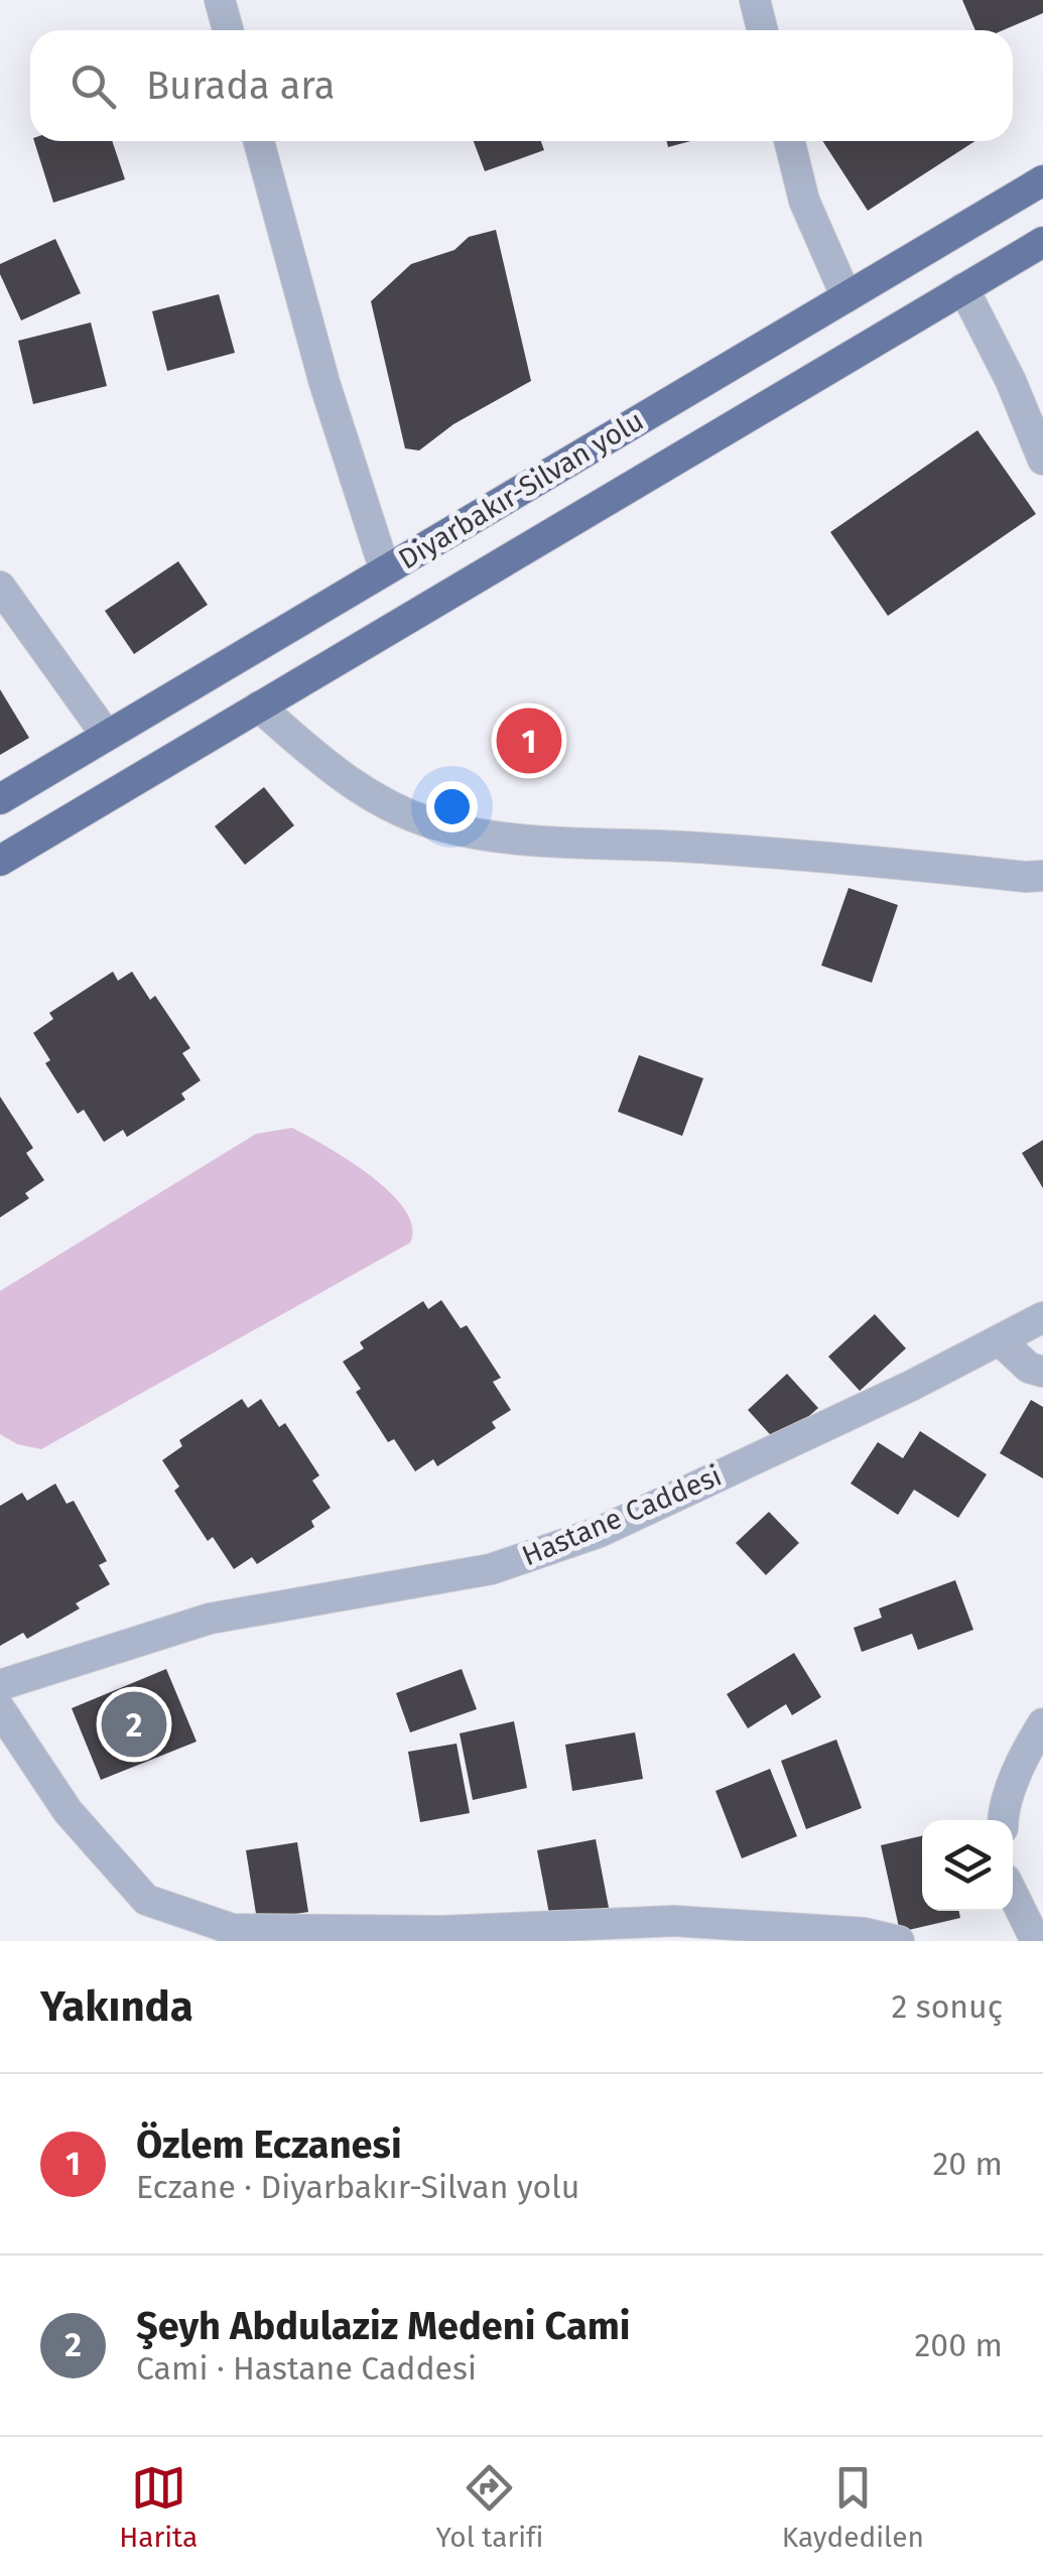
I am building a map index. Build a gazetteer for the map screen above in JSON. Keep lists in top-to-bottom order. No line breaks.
{"streets":{"highway":["Diyarbakır-Silvan yolu"],"street":["Hastane Caddesi"]},"page":{"search":"Burada ara","pins":["1","2"],"heading":["Yakında","2 sonuç"],"list":[{"mark":"1","name":"Özlem Eczanesi","note":"Eczane · Diyarbakır-Silvan yolu","value":"20 m"},{"mark":"2","name":"Şeyh Abdulaziz Medeni Cami","note":"Cami · Hastane Caddesi","value":"200 m"}],"nav":["Harita","Yol tarifi","Kaydedilen"]}}
